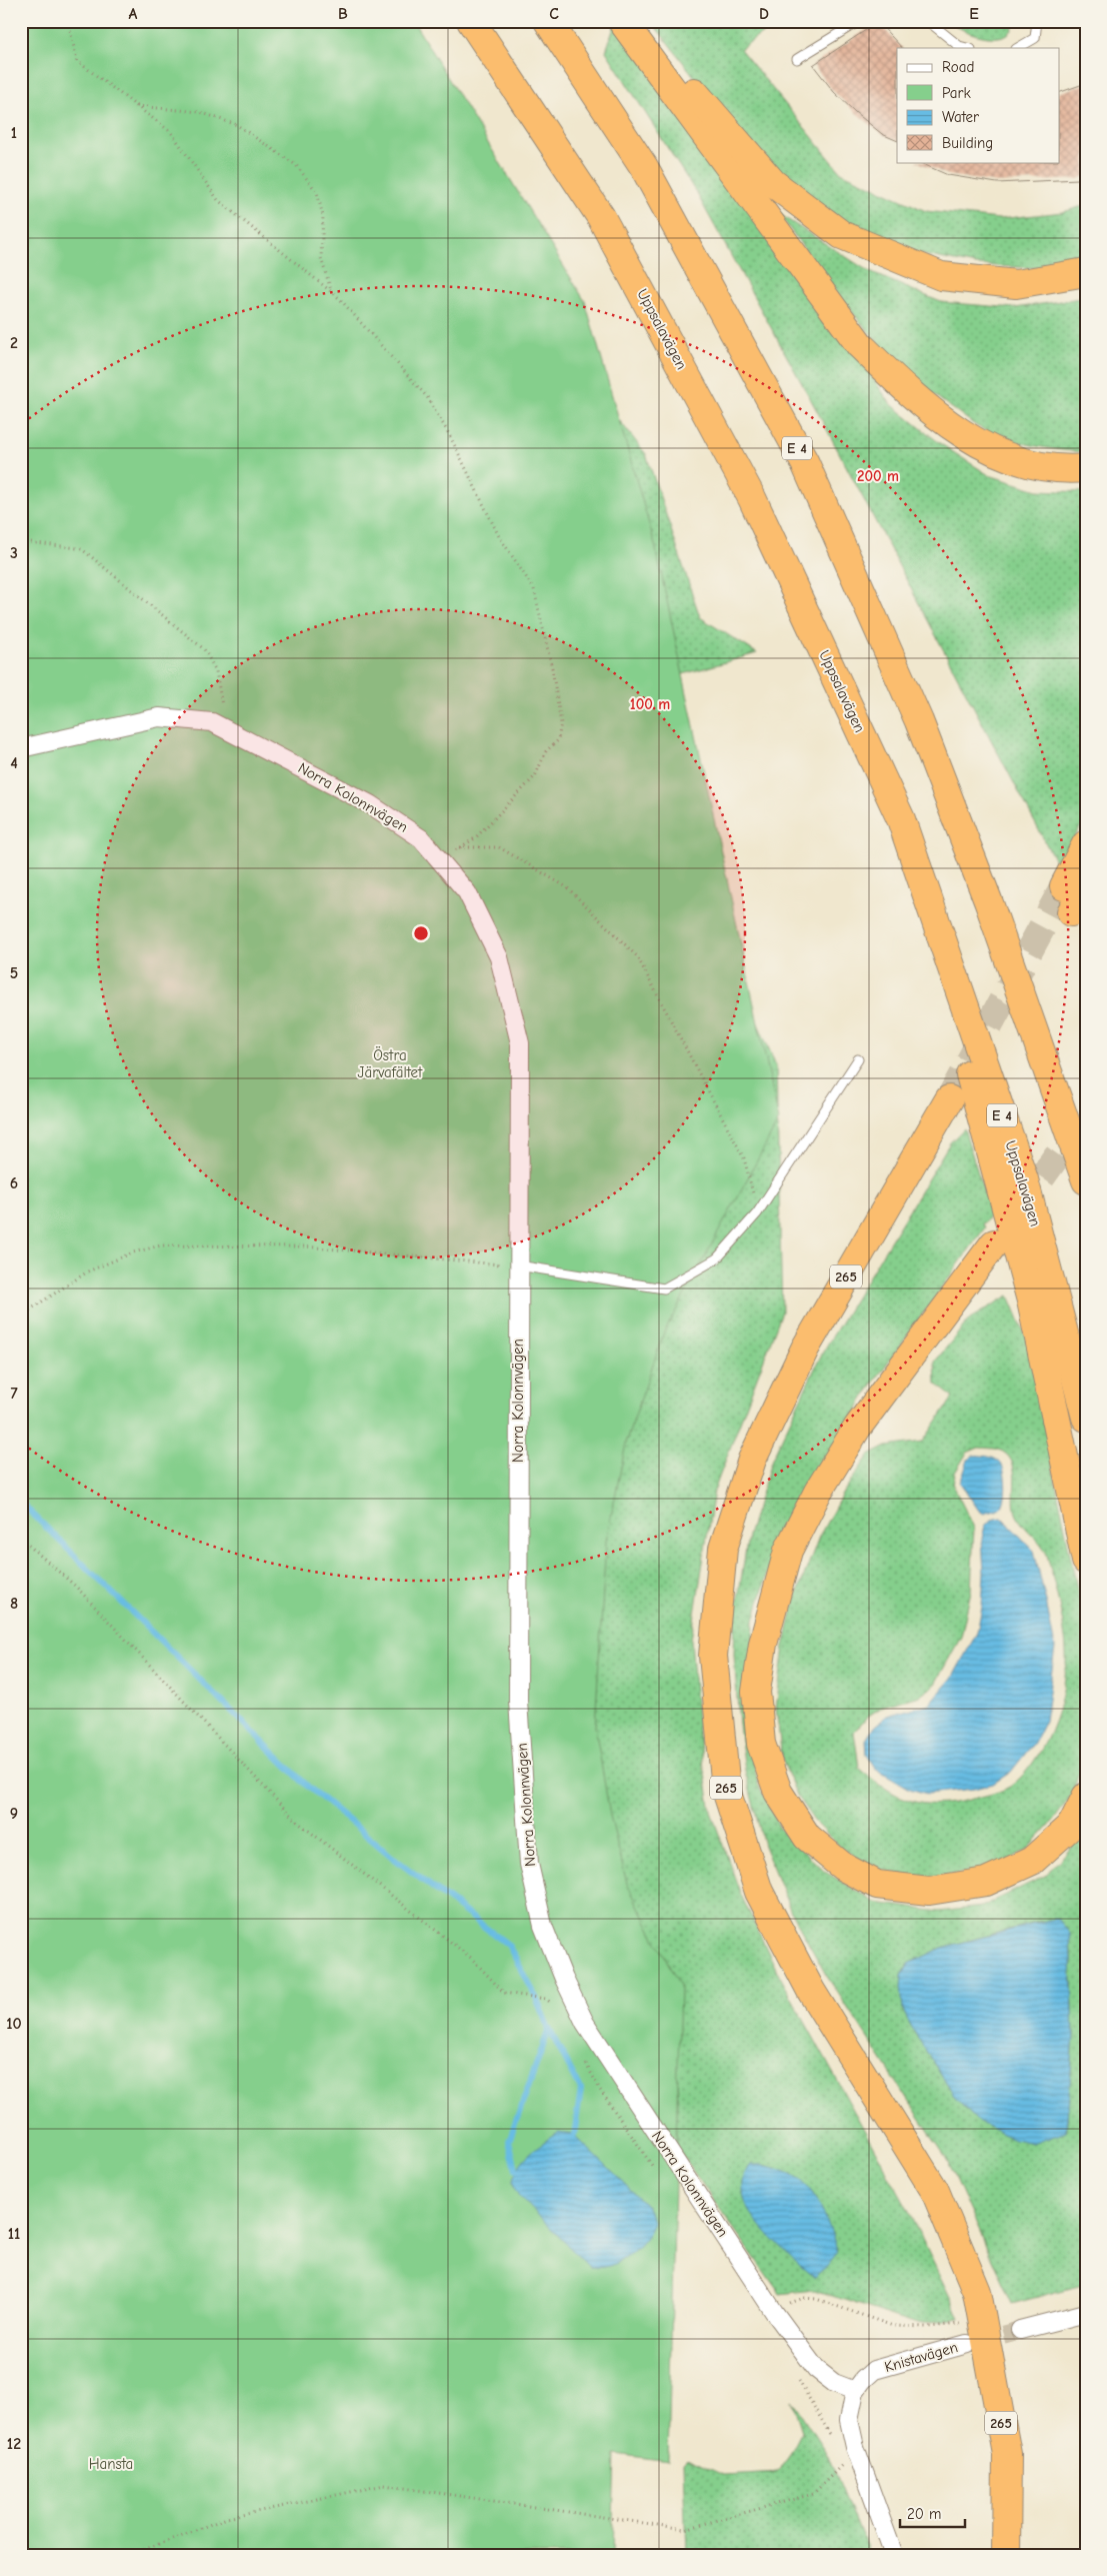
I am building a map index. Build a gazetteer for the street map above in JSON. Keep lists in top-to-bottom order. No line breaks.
{"streets":{"highway":["Uppsalavägen","E 4","265"],"street":["Norra Kolonnvägen","Knistavägen"]},"crossings":[["Norra Kolonnvägen","Knistavägen"]],"parks":["Östra Järvafältet","Hansta"],"legend":["Road","Park","Water","Building"],"scale_bar":"20 m","grid":{"columns":["A","B","C","D","E"],"rows":["1","2","3","4","5","6","7","8","9","10","11","12"]},"rings":["200 m","100 m"]}
